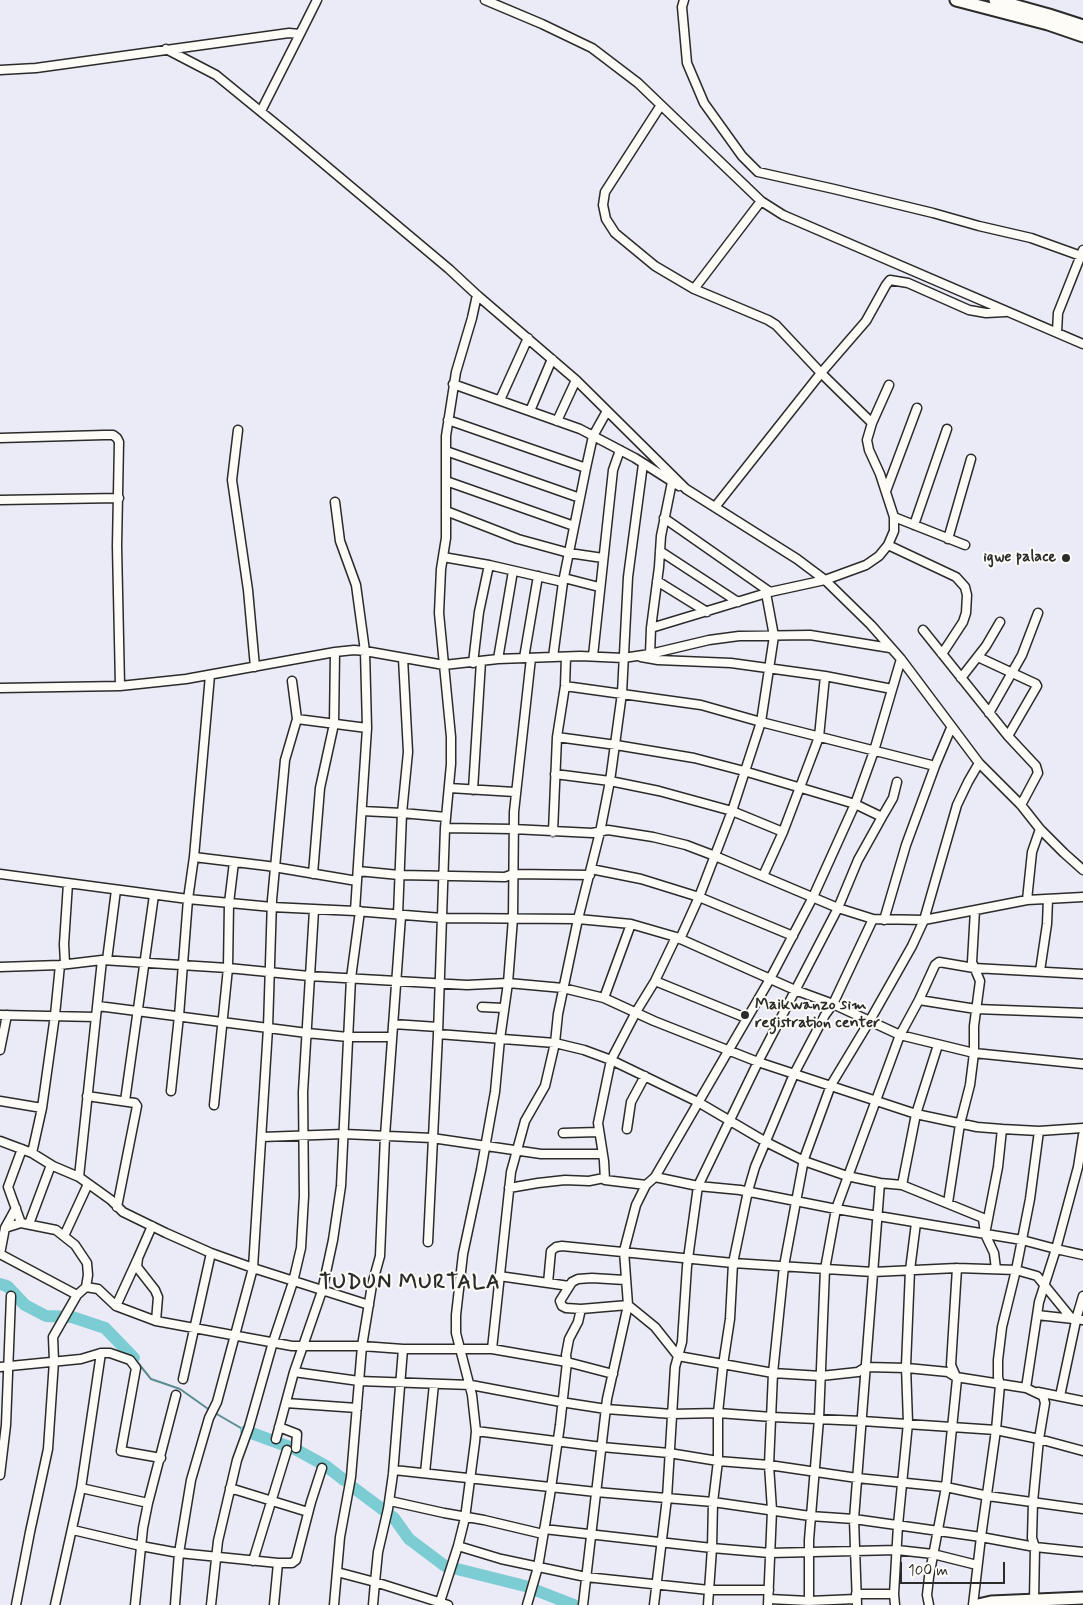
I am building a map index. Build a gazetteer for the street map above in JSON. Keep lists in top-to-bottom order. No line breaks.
{"districts":["TUDUN MURTALA"],"places":["igwe palace","Maikwanzo sim registration center"],"scale_bar":"100 m"}
